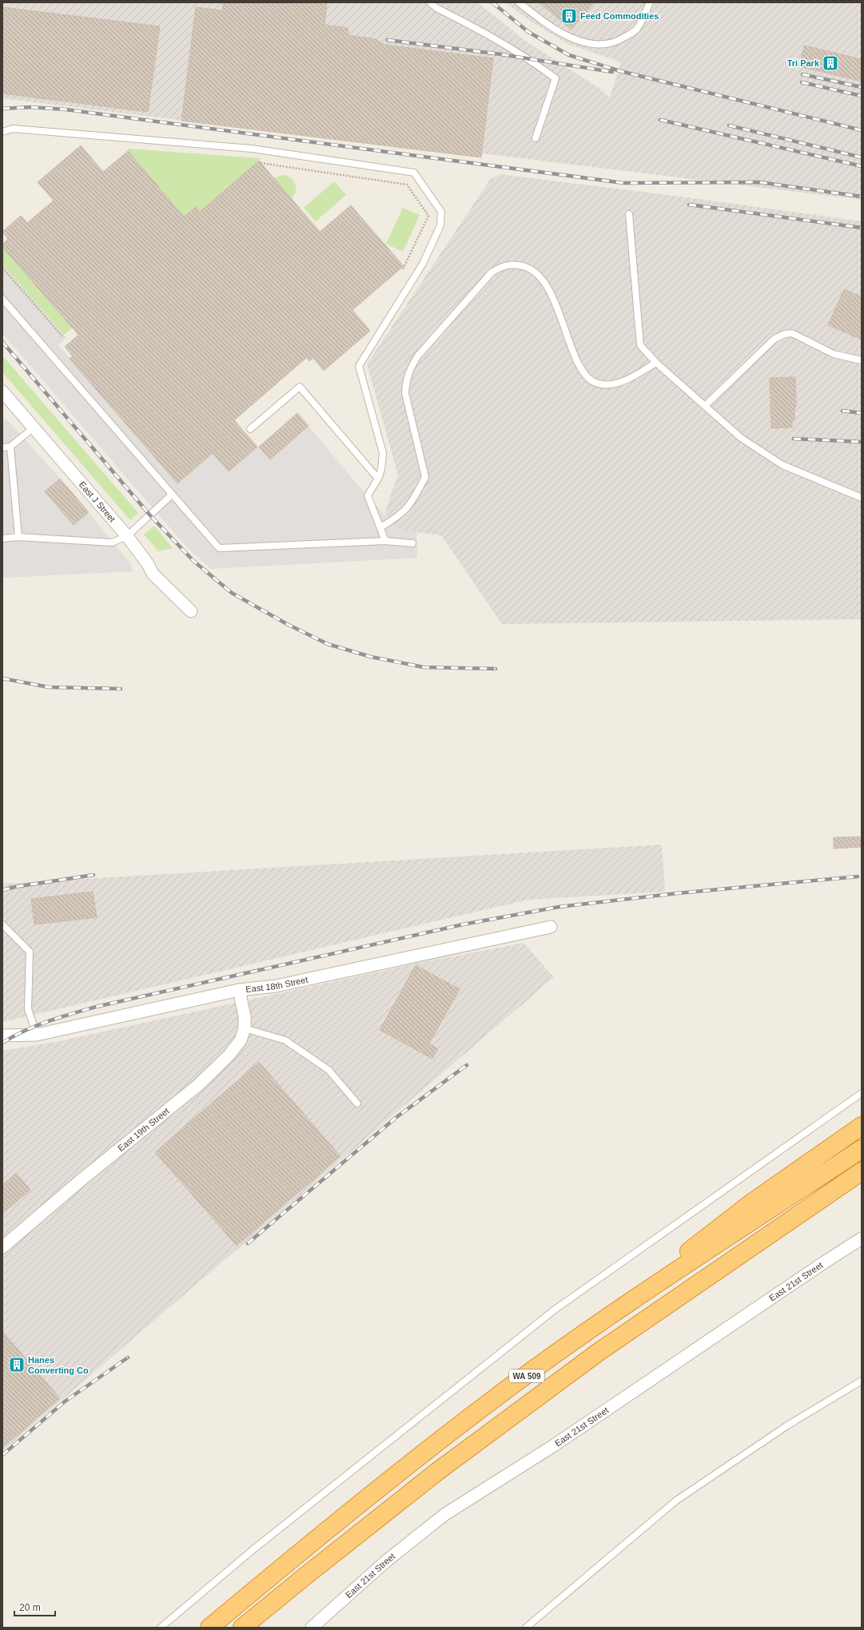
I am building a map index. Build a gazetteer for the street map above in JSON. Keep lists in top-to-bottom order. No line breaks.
{"streets":{"highway":["WA 509"],"street":["East J Street","East 18th Street","East 19th Street","East 21st Street"]},"crossings":[["East 18th Street","East 19th Street"]],"places":{"building":["Feed Commodities","Tri Park","Hanes Converting Co"]},"scale_bar":"20 m"}
